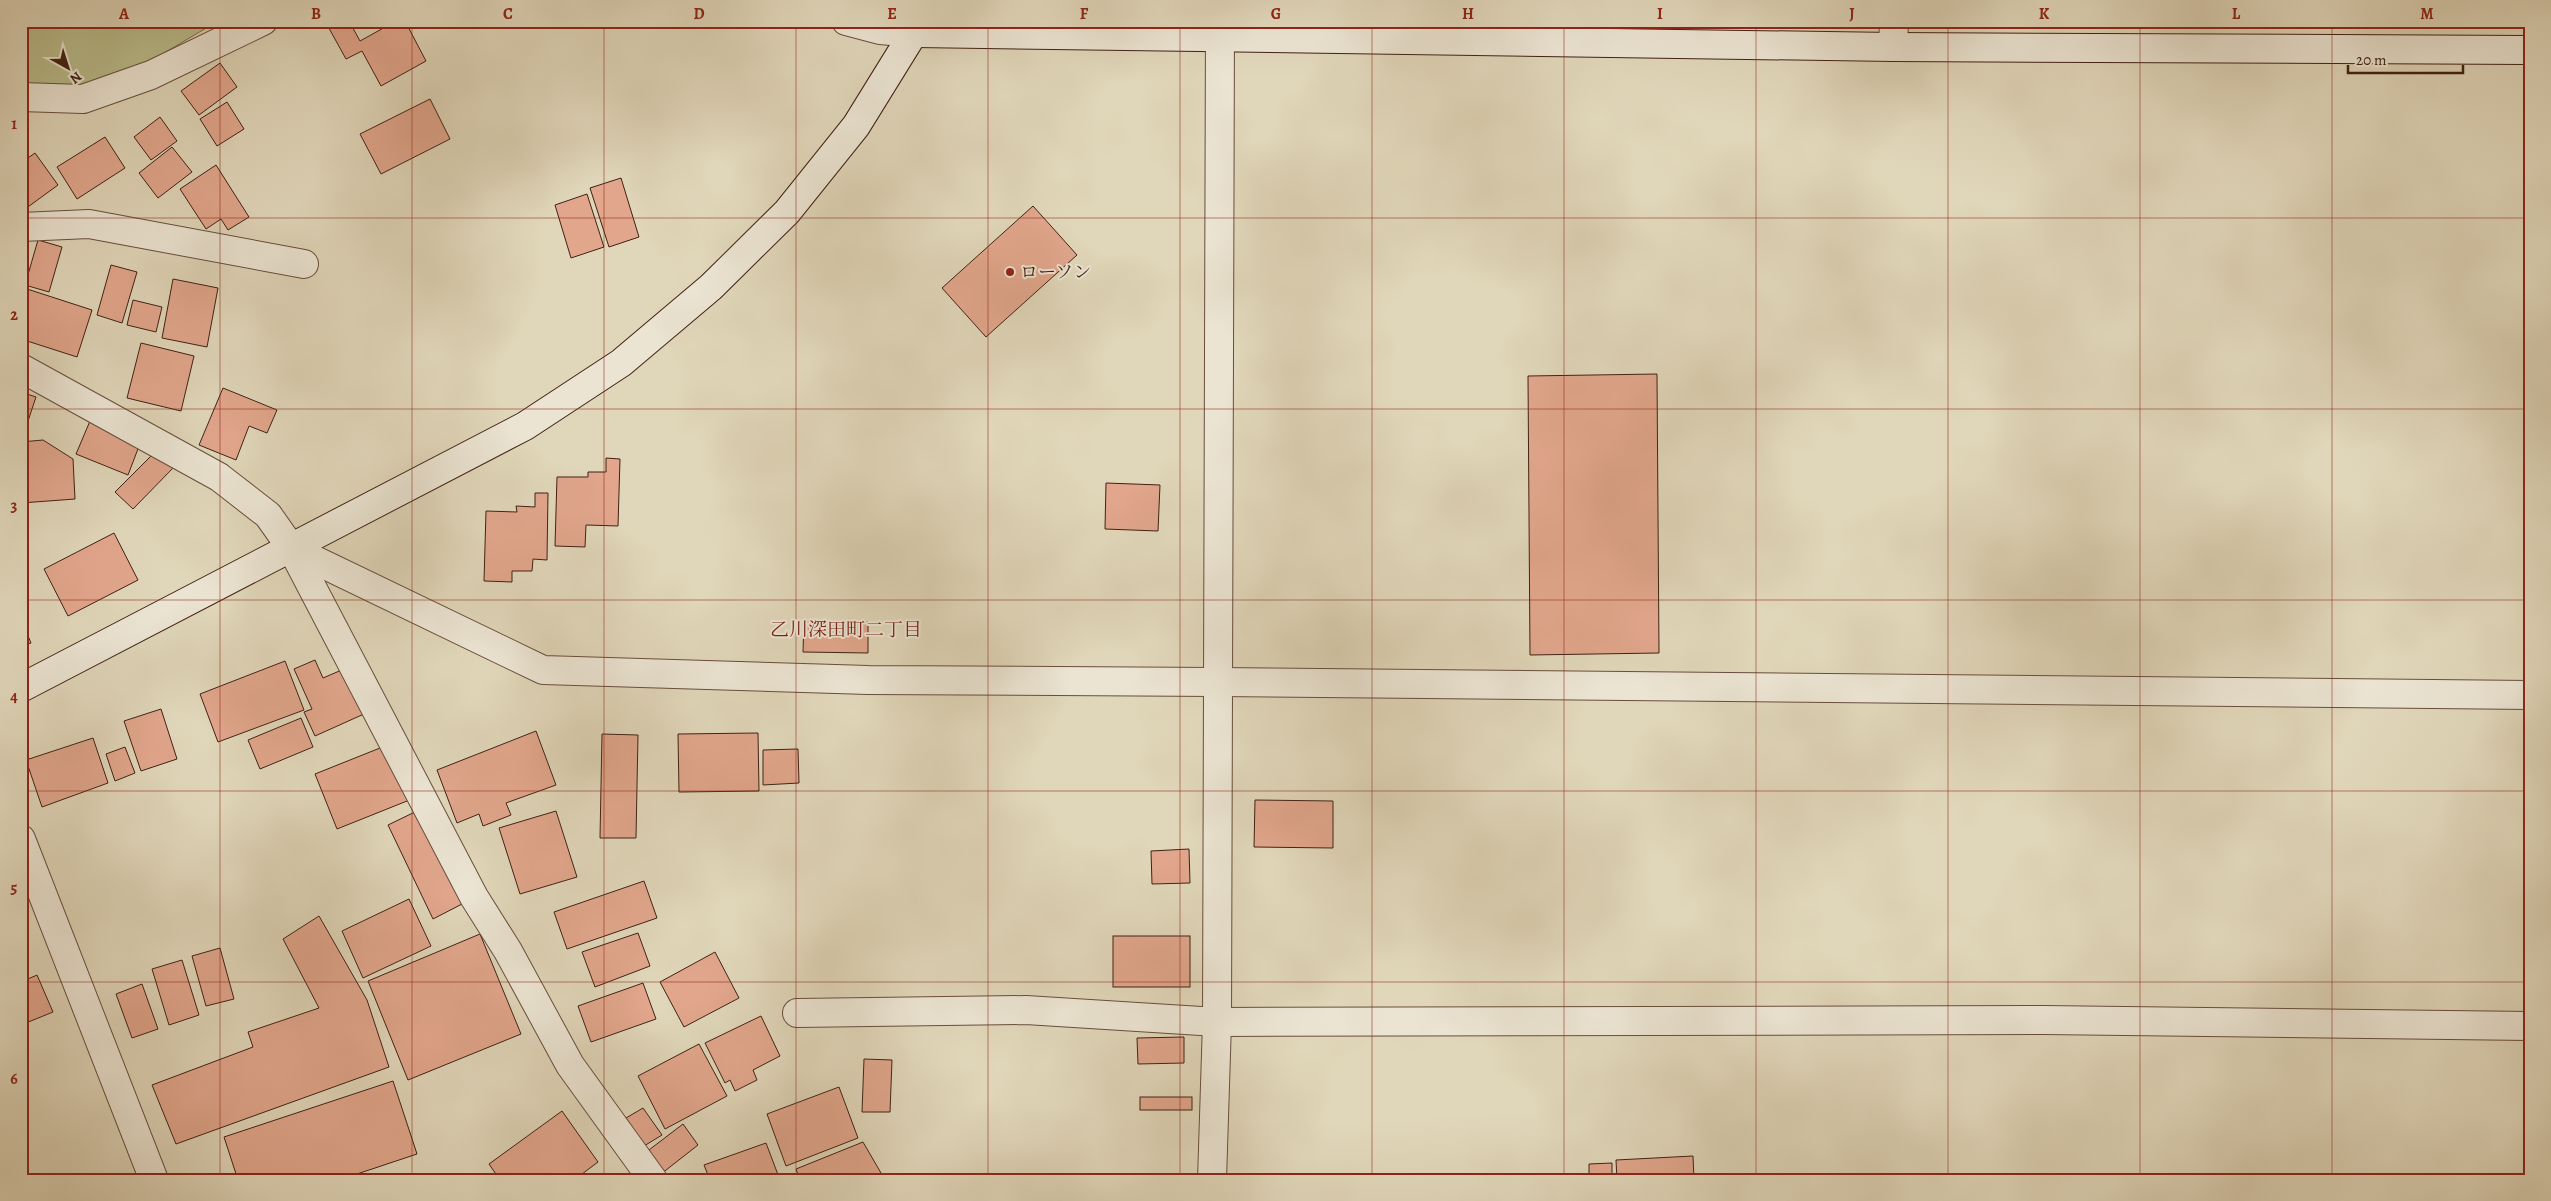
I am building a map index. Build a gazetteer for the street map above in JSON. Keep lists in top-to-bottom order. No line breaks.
{"districts":["乙川深田町二丁目"],"places":["ローソン"],"scale_bar":"20 m","north":"bottom right","grid":{"columns":["A","B","C","D","E","F","G","H","I","J","K","L","M"],"rows":["1","2","3","4","5","6"]}}
